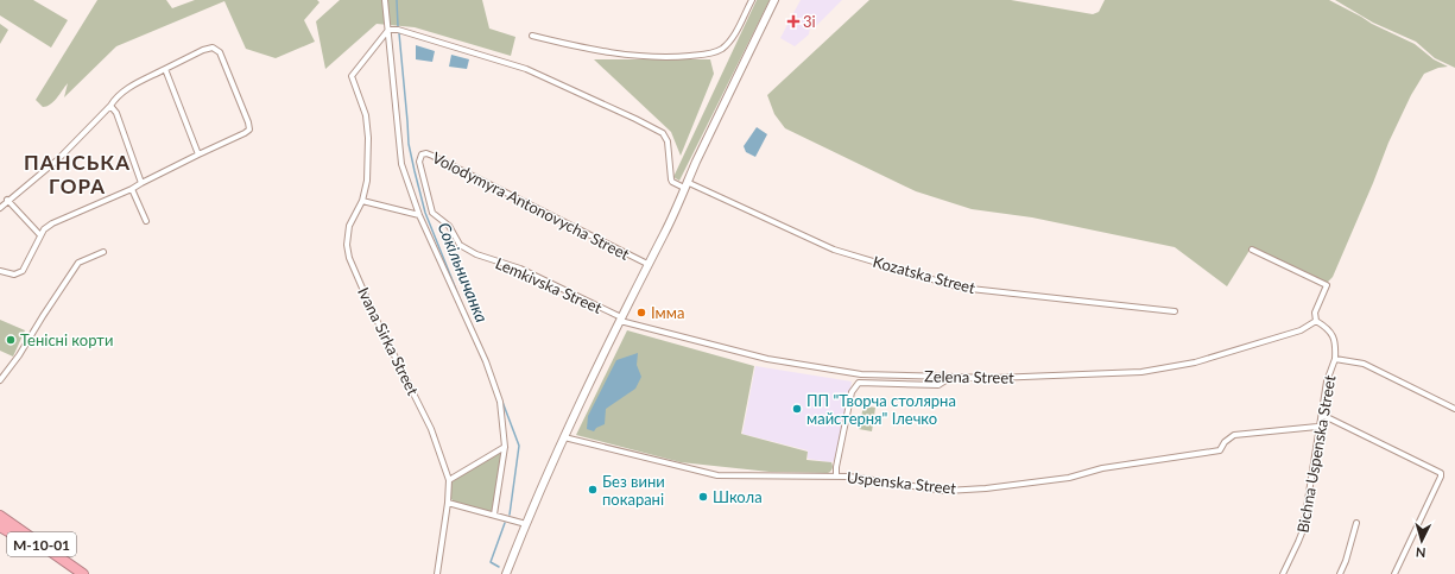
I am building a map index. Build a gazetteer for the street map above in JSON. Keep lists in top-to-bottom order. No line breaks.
{"streets":{"highway":["М-10-01"],"street":["Volodymyra Antonovycha Street","Kozatska Street","Lemkivska Street","Ivana Sirka Street","Zelena Street","Bichna Uspenska Street","Uspenska Street"]},"crossings":[["Volodymyra Antonovycha Street","Lemkivska Street"],["Lemkivska Street","Zelena Street"],["Bichna Uspenska Street","Uspenska Street"]],"districts":["ПАНСЬКА ГОРА"],"water":["Сокільничанка"],"places":{"health":["3і"],"other":["Імма","Тенісні корти","ПП \"Творча столярна майстерня\" Ілечко","Без вини покарані","Школа"]},"north":"bottom"}
